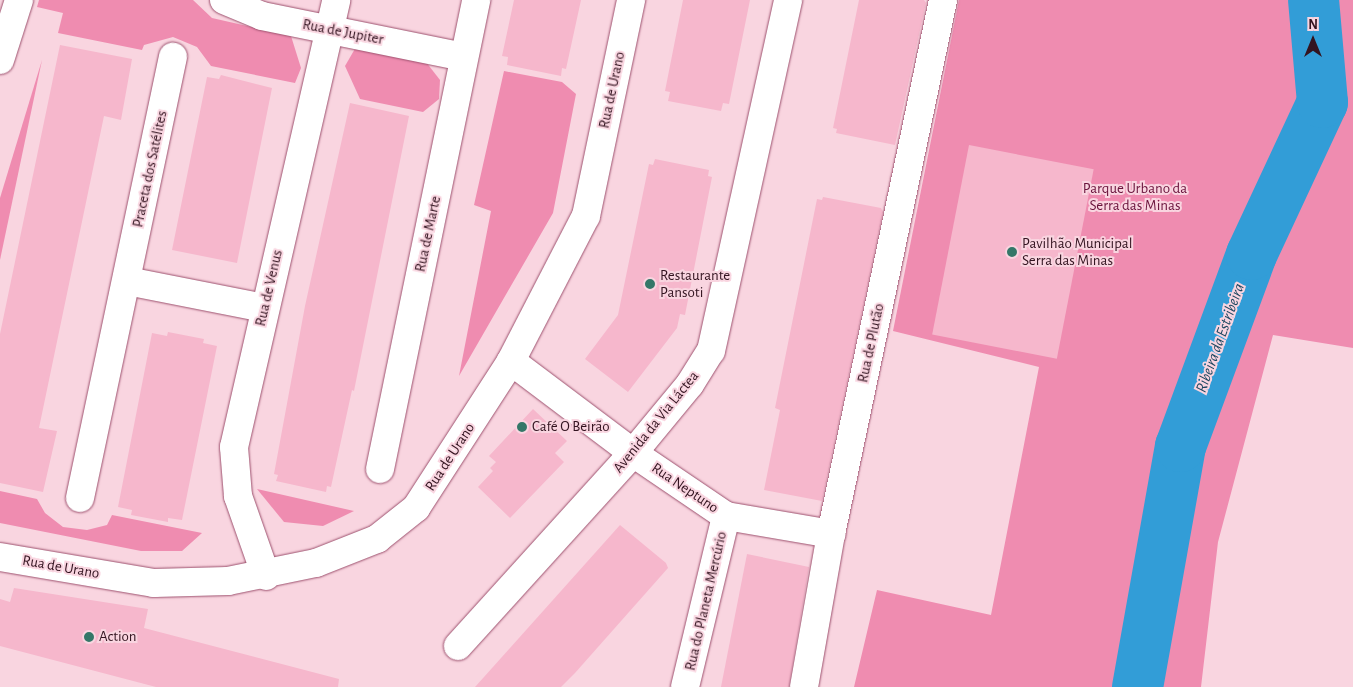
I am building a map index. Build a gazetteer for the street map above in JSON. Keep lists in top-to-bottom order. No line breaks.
{"streets":{"street":["Rua de Jupiter","Rua de Urano","Praceta dos Satélites","Rua de Marte","Rua de Venus","Rua de Plutão","Avenida da Via Láctea","Rua Neptuno","Rua do Planeta Mercúrio"]},"crossings":[["Rua de Jupiter","Rua de Marte"],["Rua de Jupiter","Rua de Venus"],["Rua de Urano","Rua de Venus"],["Rua de Urano","Rua Neptuno"],["Rua de Plutão","Rua Neptuno"],["Avenida da Via Láctea","Rua Neptuno"],["Rua Neptuno","Rua do Planeta Mercúrio"]],"water":["Ribeira da Estribeira"],"parks":["Parque Urbano da Serra das Minas"],"places":["Pavilhão Municipal Serra das Minas","Restaurante Pansoti","Café O Beirão","Action"],"north":"top"}
